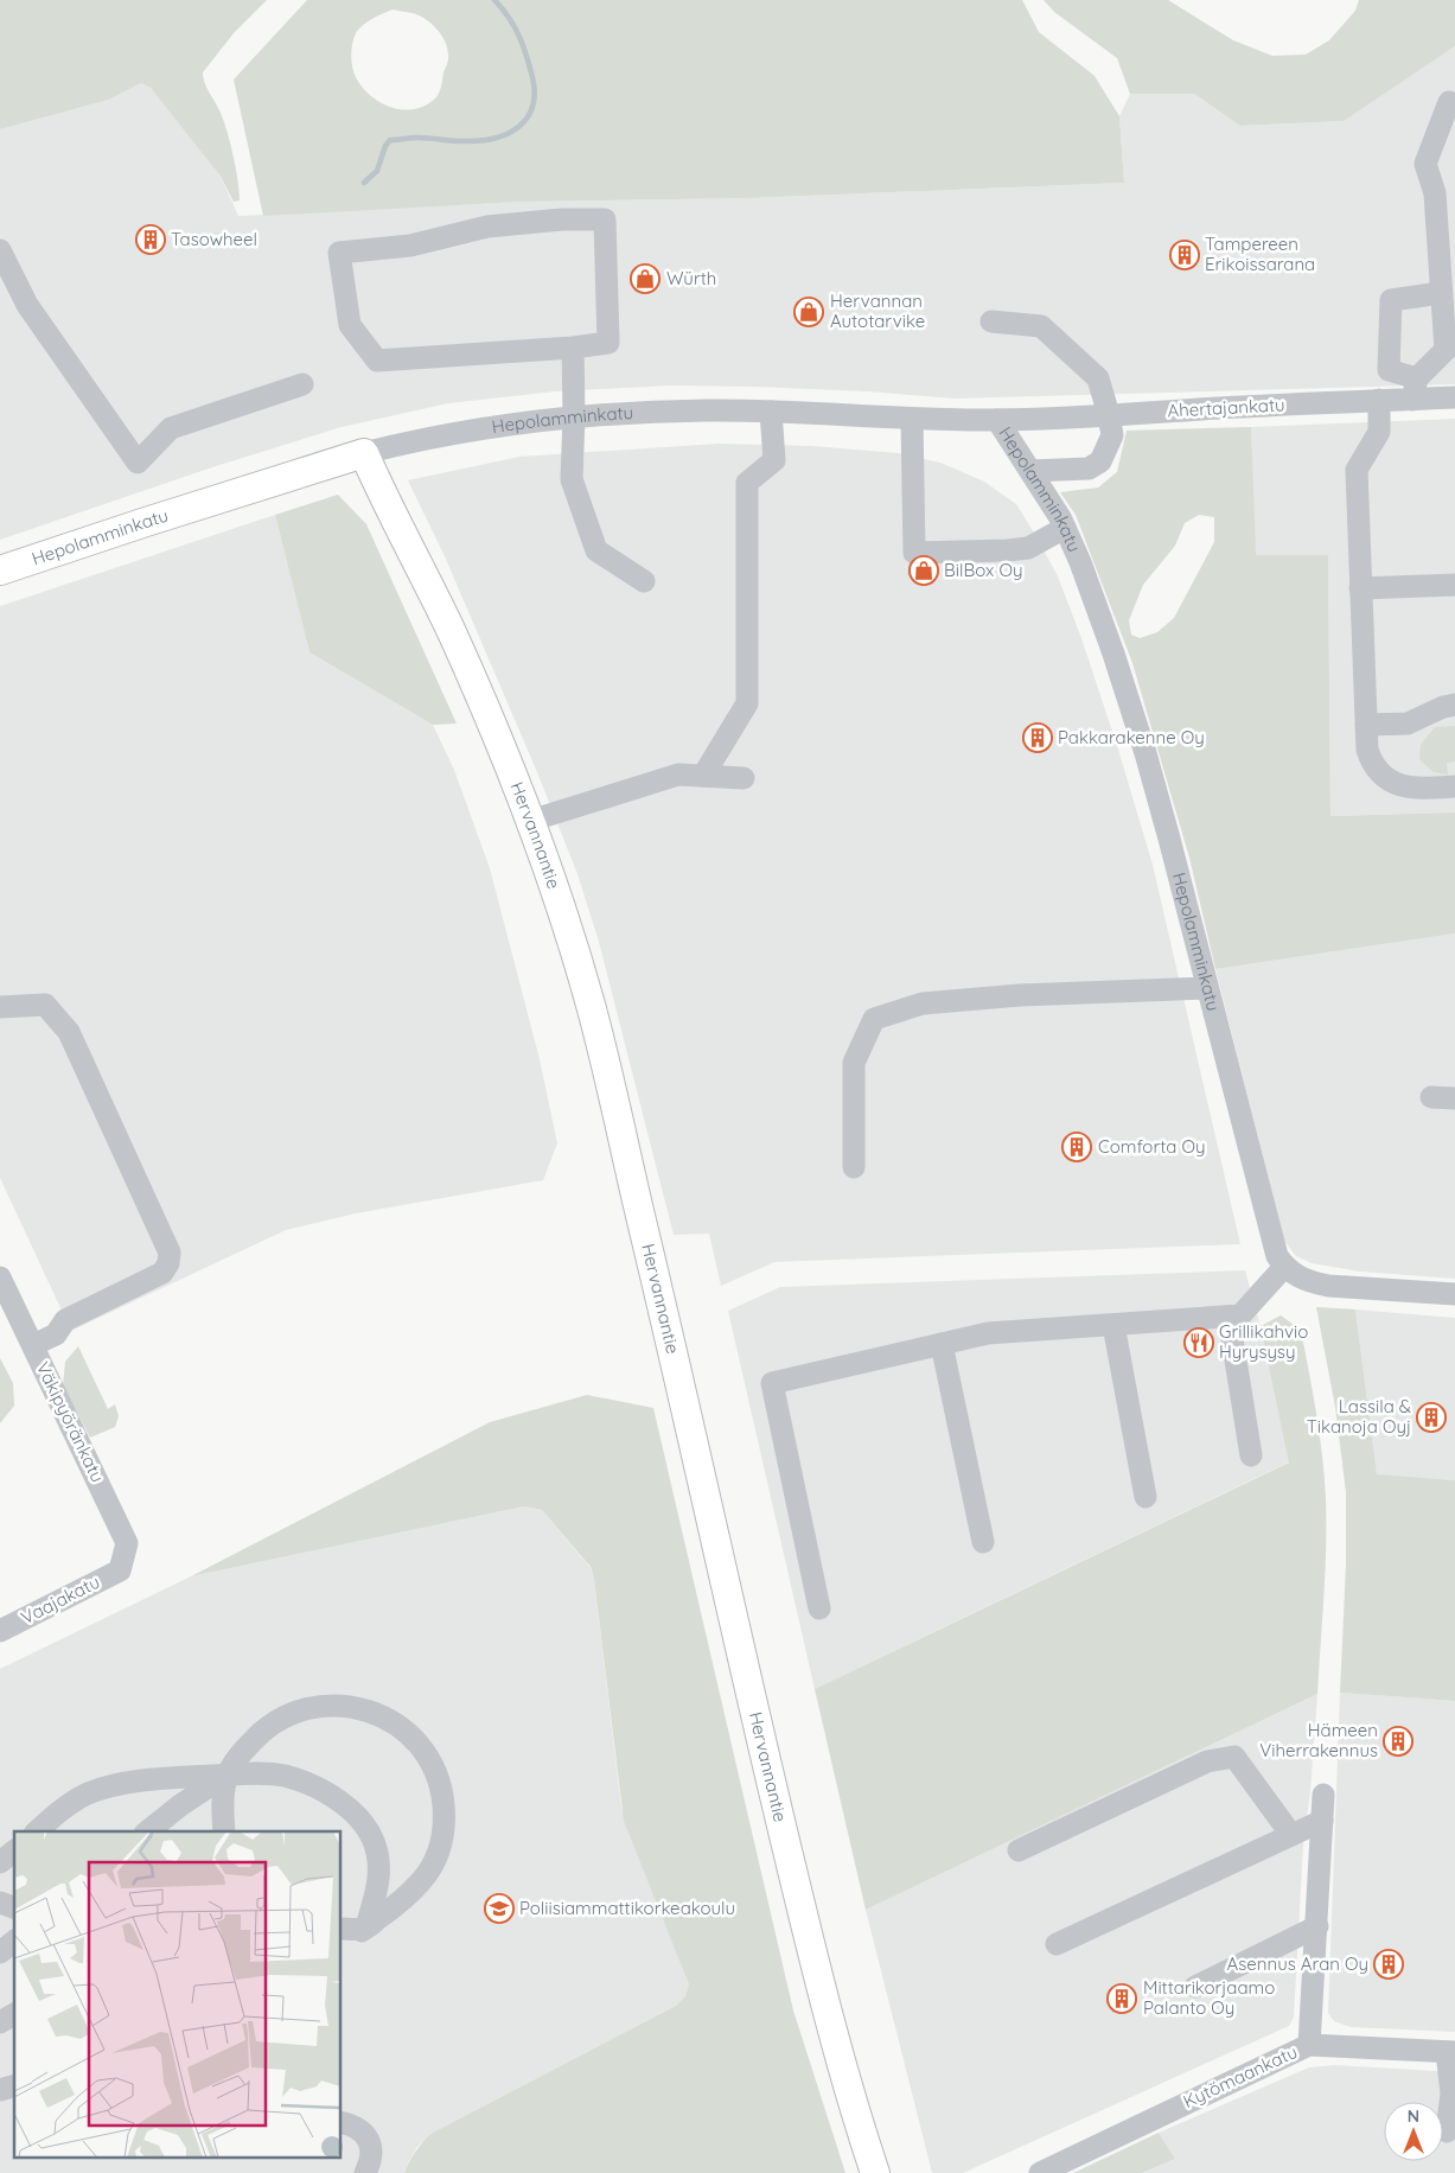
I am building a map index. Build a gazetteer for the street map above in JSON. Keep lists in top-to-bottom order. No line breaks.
{"streets":{"main road":["Hepolamminkatu","Hervannantie"],"street":["Ahertajankatu","Väkipyöränkatu","Vaajakatu","Kytömaankatu"]},"crossings":[["Ahertajankatu","Hepolamminkatu"],["Hepolamminkatu","Hervannantie"],["Väkipyöränkatu","Vaajakatu"]],"places":{"building":["Tasowheel","Tampereen Erikoissarana","Pakkarakenne Oy","Comforta Oy","Lassila & Tikanoja Oyj","Hämeen Viherrakennus","Asennus Aran Oy","Mittarikorjaamo Palanto Oy"],"shop":["Würth","Hervannan Autotarvike","BilBox Oy"],"restaurant":["Grillikahvio Hyrysysy"],"school or university":["Poliisiammattikorkeakoulu"]},"north":"top"}
